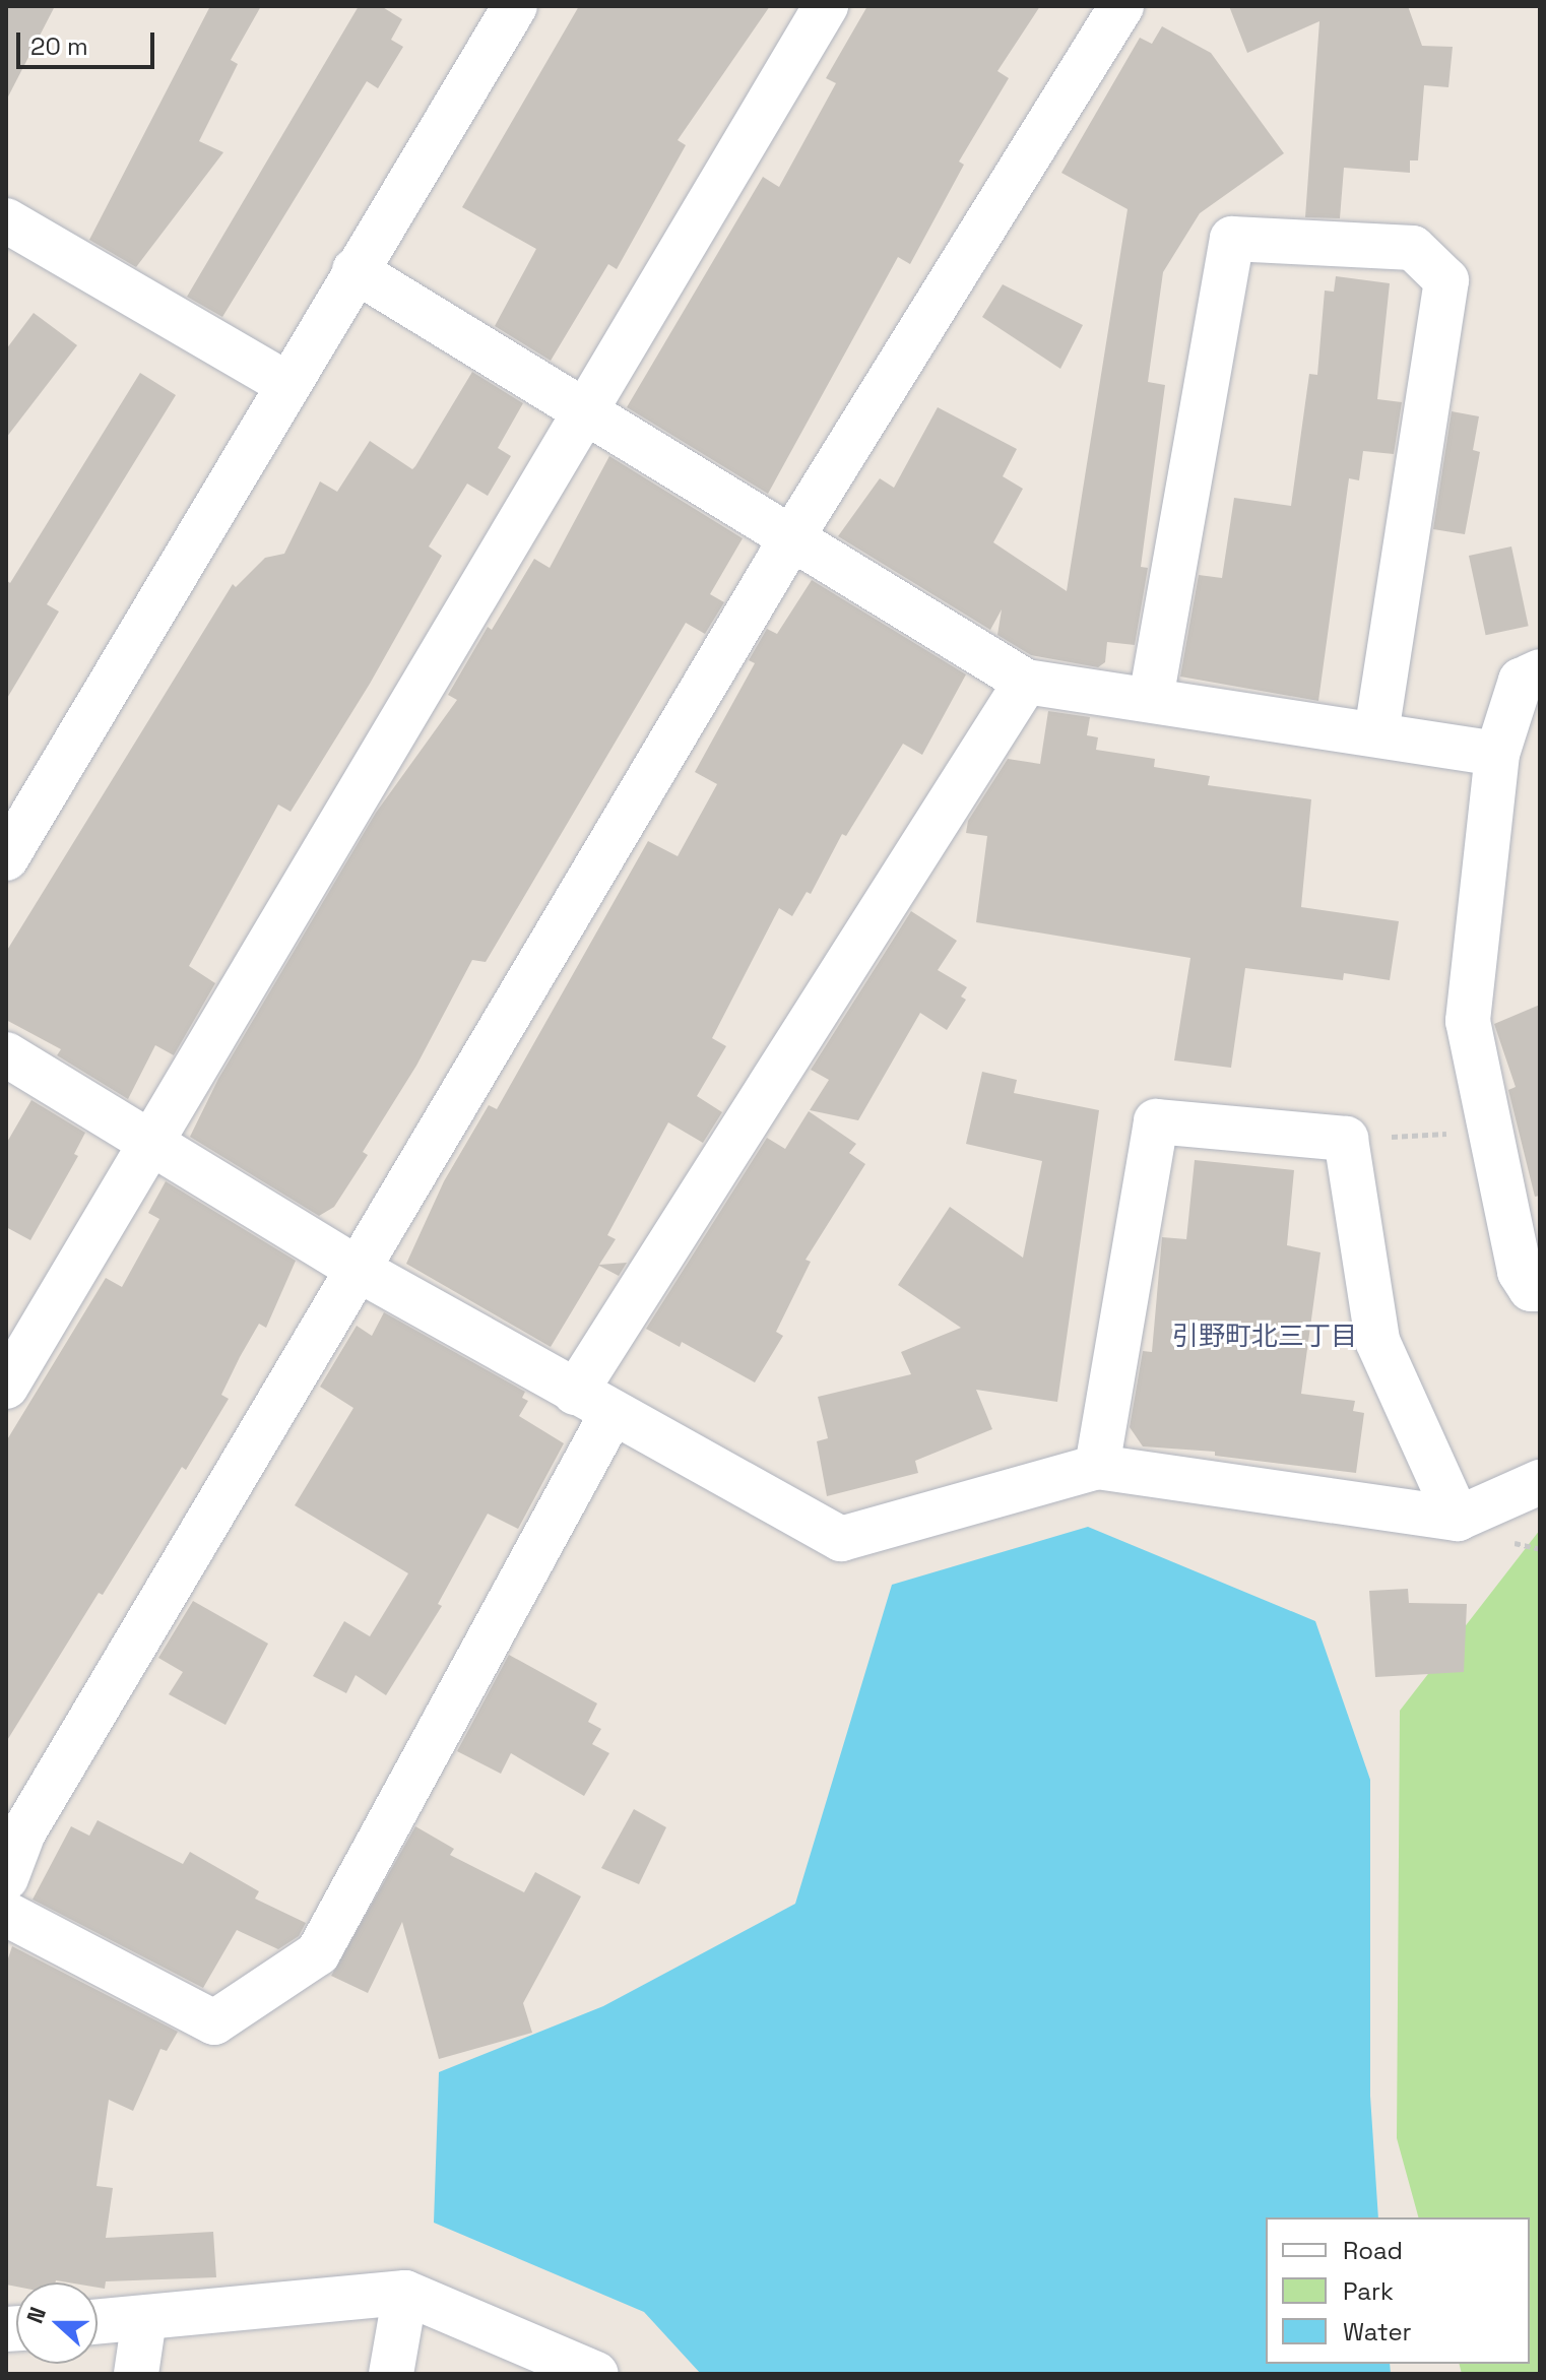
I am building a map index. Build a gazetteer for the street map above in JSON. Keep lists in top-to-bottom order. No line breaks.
{"districts":["引野町北三丁目"],"legend":["Road","Park","Water"],"scale_bar":"20 m","north":"left"}
